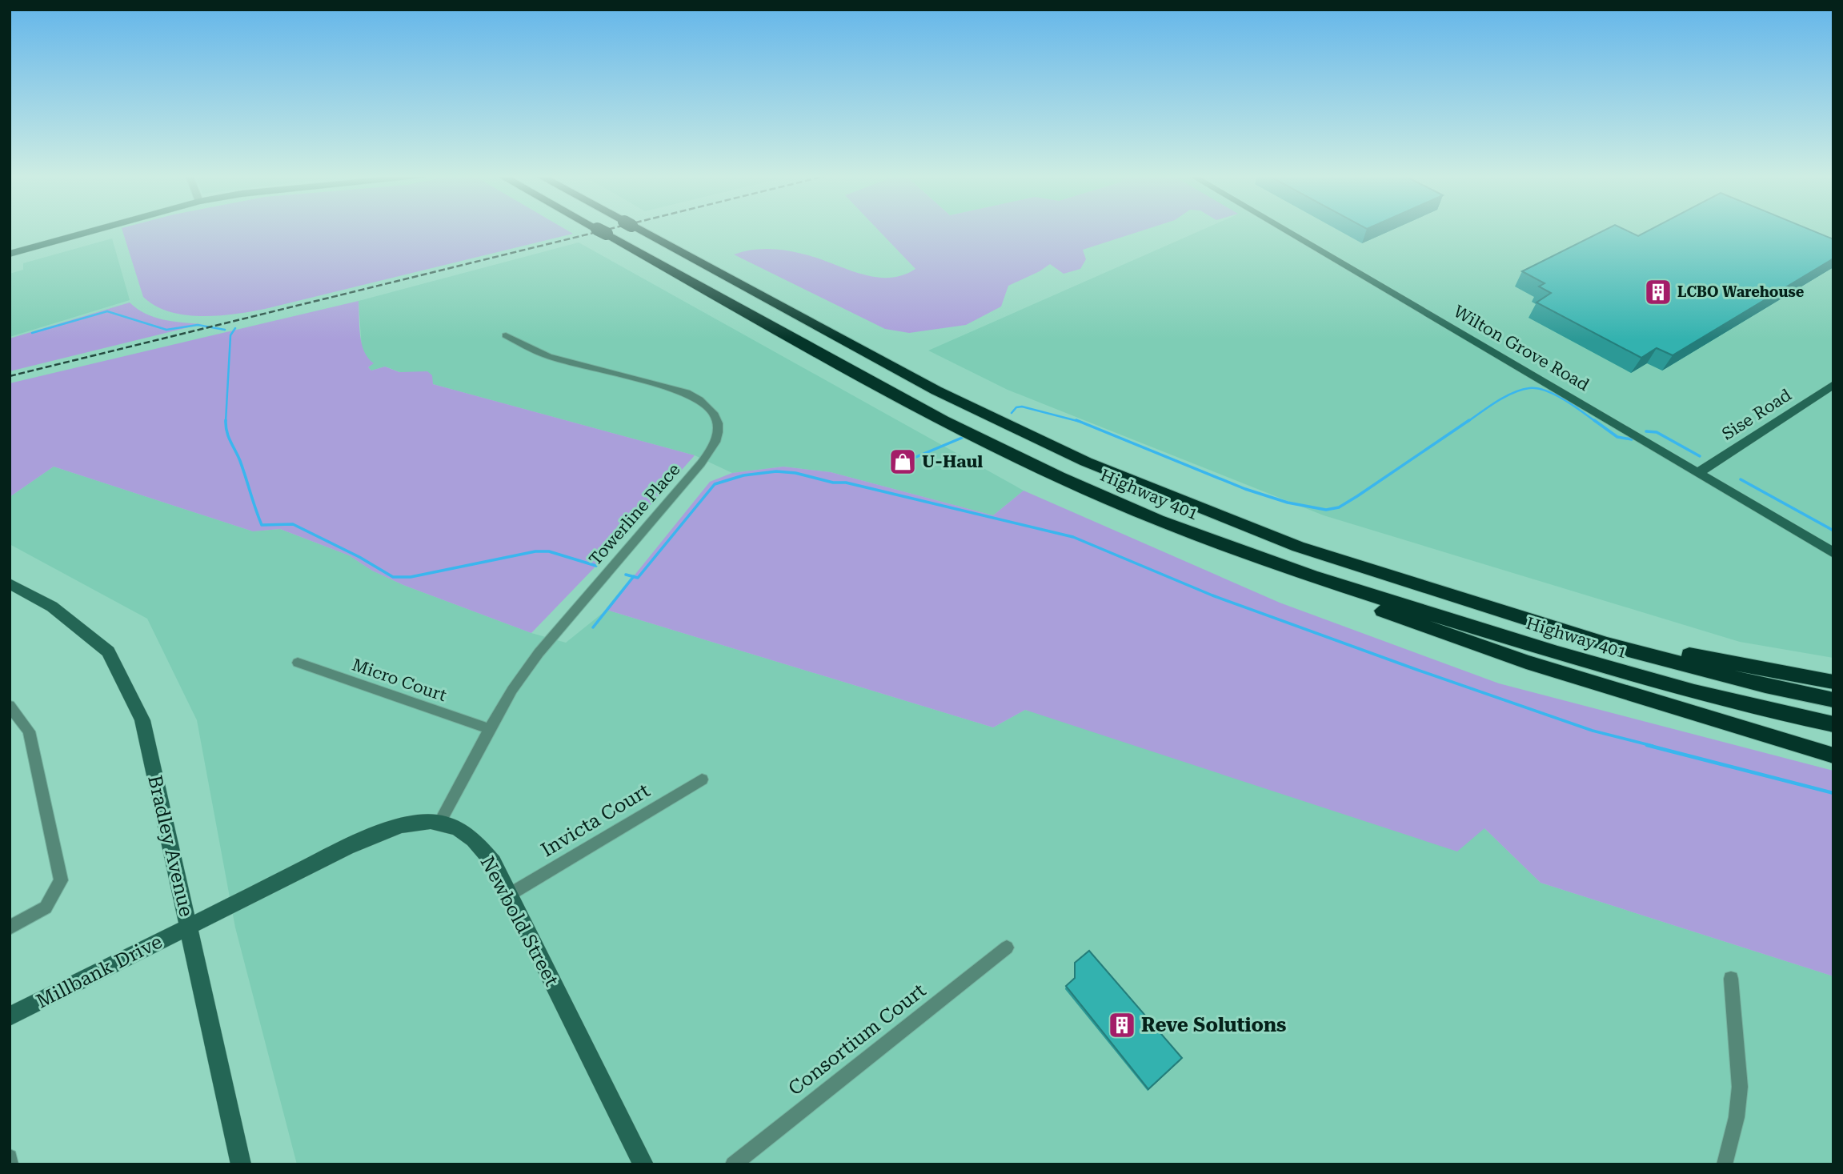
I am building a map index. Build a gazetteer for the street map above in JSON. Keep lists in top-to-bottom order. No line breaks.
{"streets":{"highway":["Highway 401"],"main road":["Wilton Grove Road","Sise Road","Bradley Avenue","Newbold Street","Millbank Drive"],"street":["Towerline Place","Micro Court","Invicta Court","Consortium Court"]},"crossings":[["Wilton Grove Road","Sise Road"],["Towerline Place","Micro Court"],["Towerline Place","Newbold Street"],["Invicta Court","Newbold Street"],["Bradley Avenue","Newbold Street"],["Bradley Avenue","Millbank Drive"],["Newbold Street","Millbank Drive"]],"places":{"building":["LCBO Warehouse","Reve Solutions"],"shop":["U-Haul"]}}
